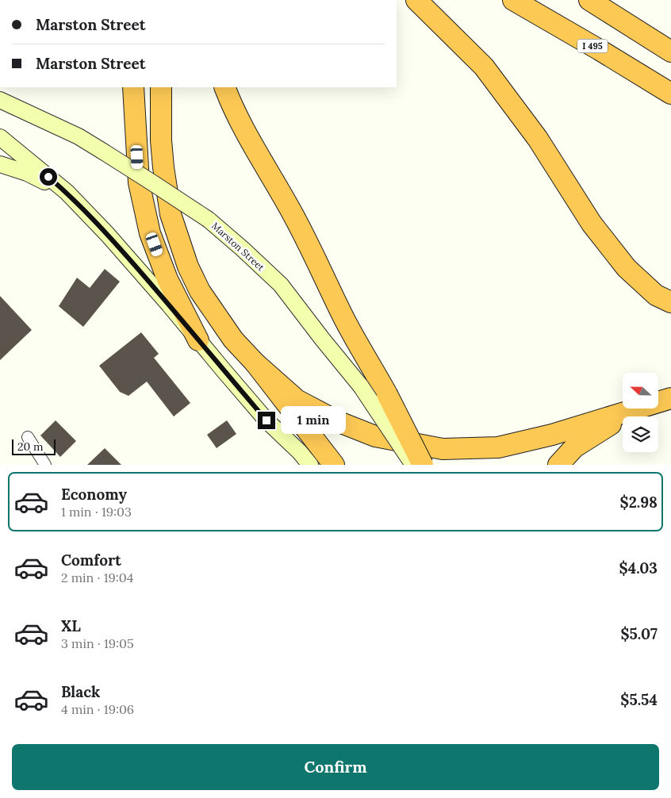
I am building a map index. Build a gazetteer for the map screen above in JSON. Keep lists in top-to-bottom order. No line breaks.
{"streets":{"highway":["I 495"],"main road":["Marston Street"]},"scale_bar":"20 m","north":"left","page":{"banner":["Marston Street","Marston Street"],"bubble":"1 min","scale":"20 m","list":[{"name":"Economy","note":"1 min · 19:03","value":"$2.98"},{"name":"Comfort","note":"2 min · 19:04","value":"$4.03"},{"name":"XL","note":"3 min · 19:05","value":"$5.07"},{"name":"Black","note":"4 min · 19:06","value":"$5.54"}],"buttons":"Confirm"}}
